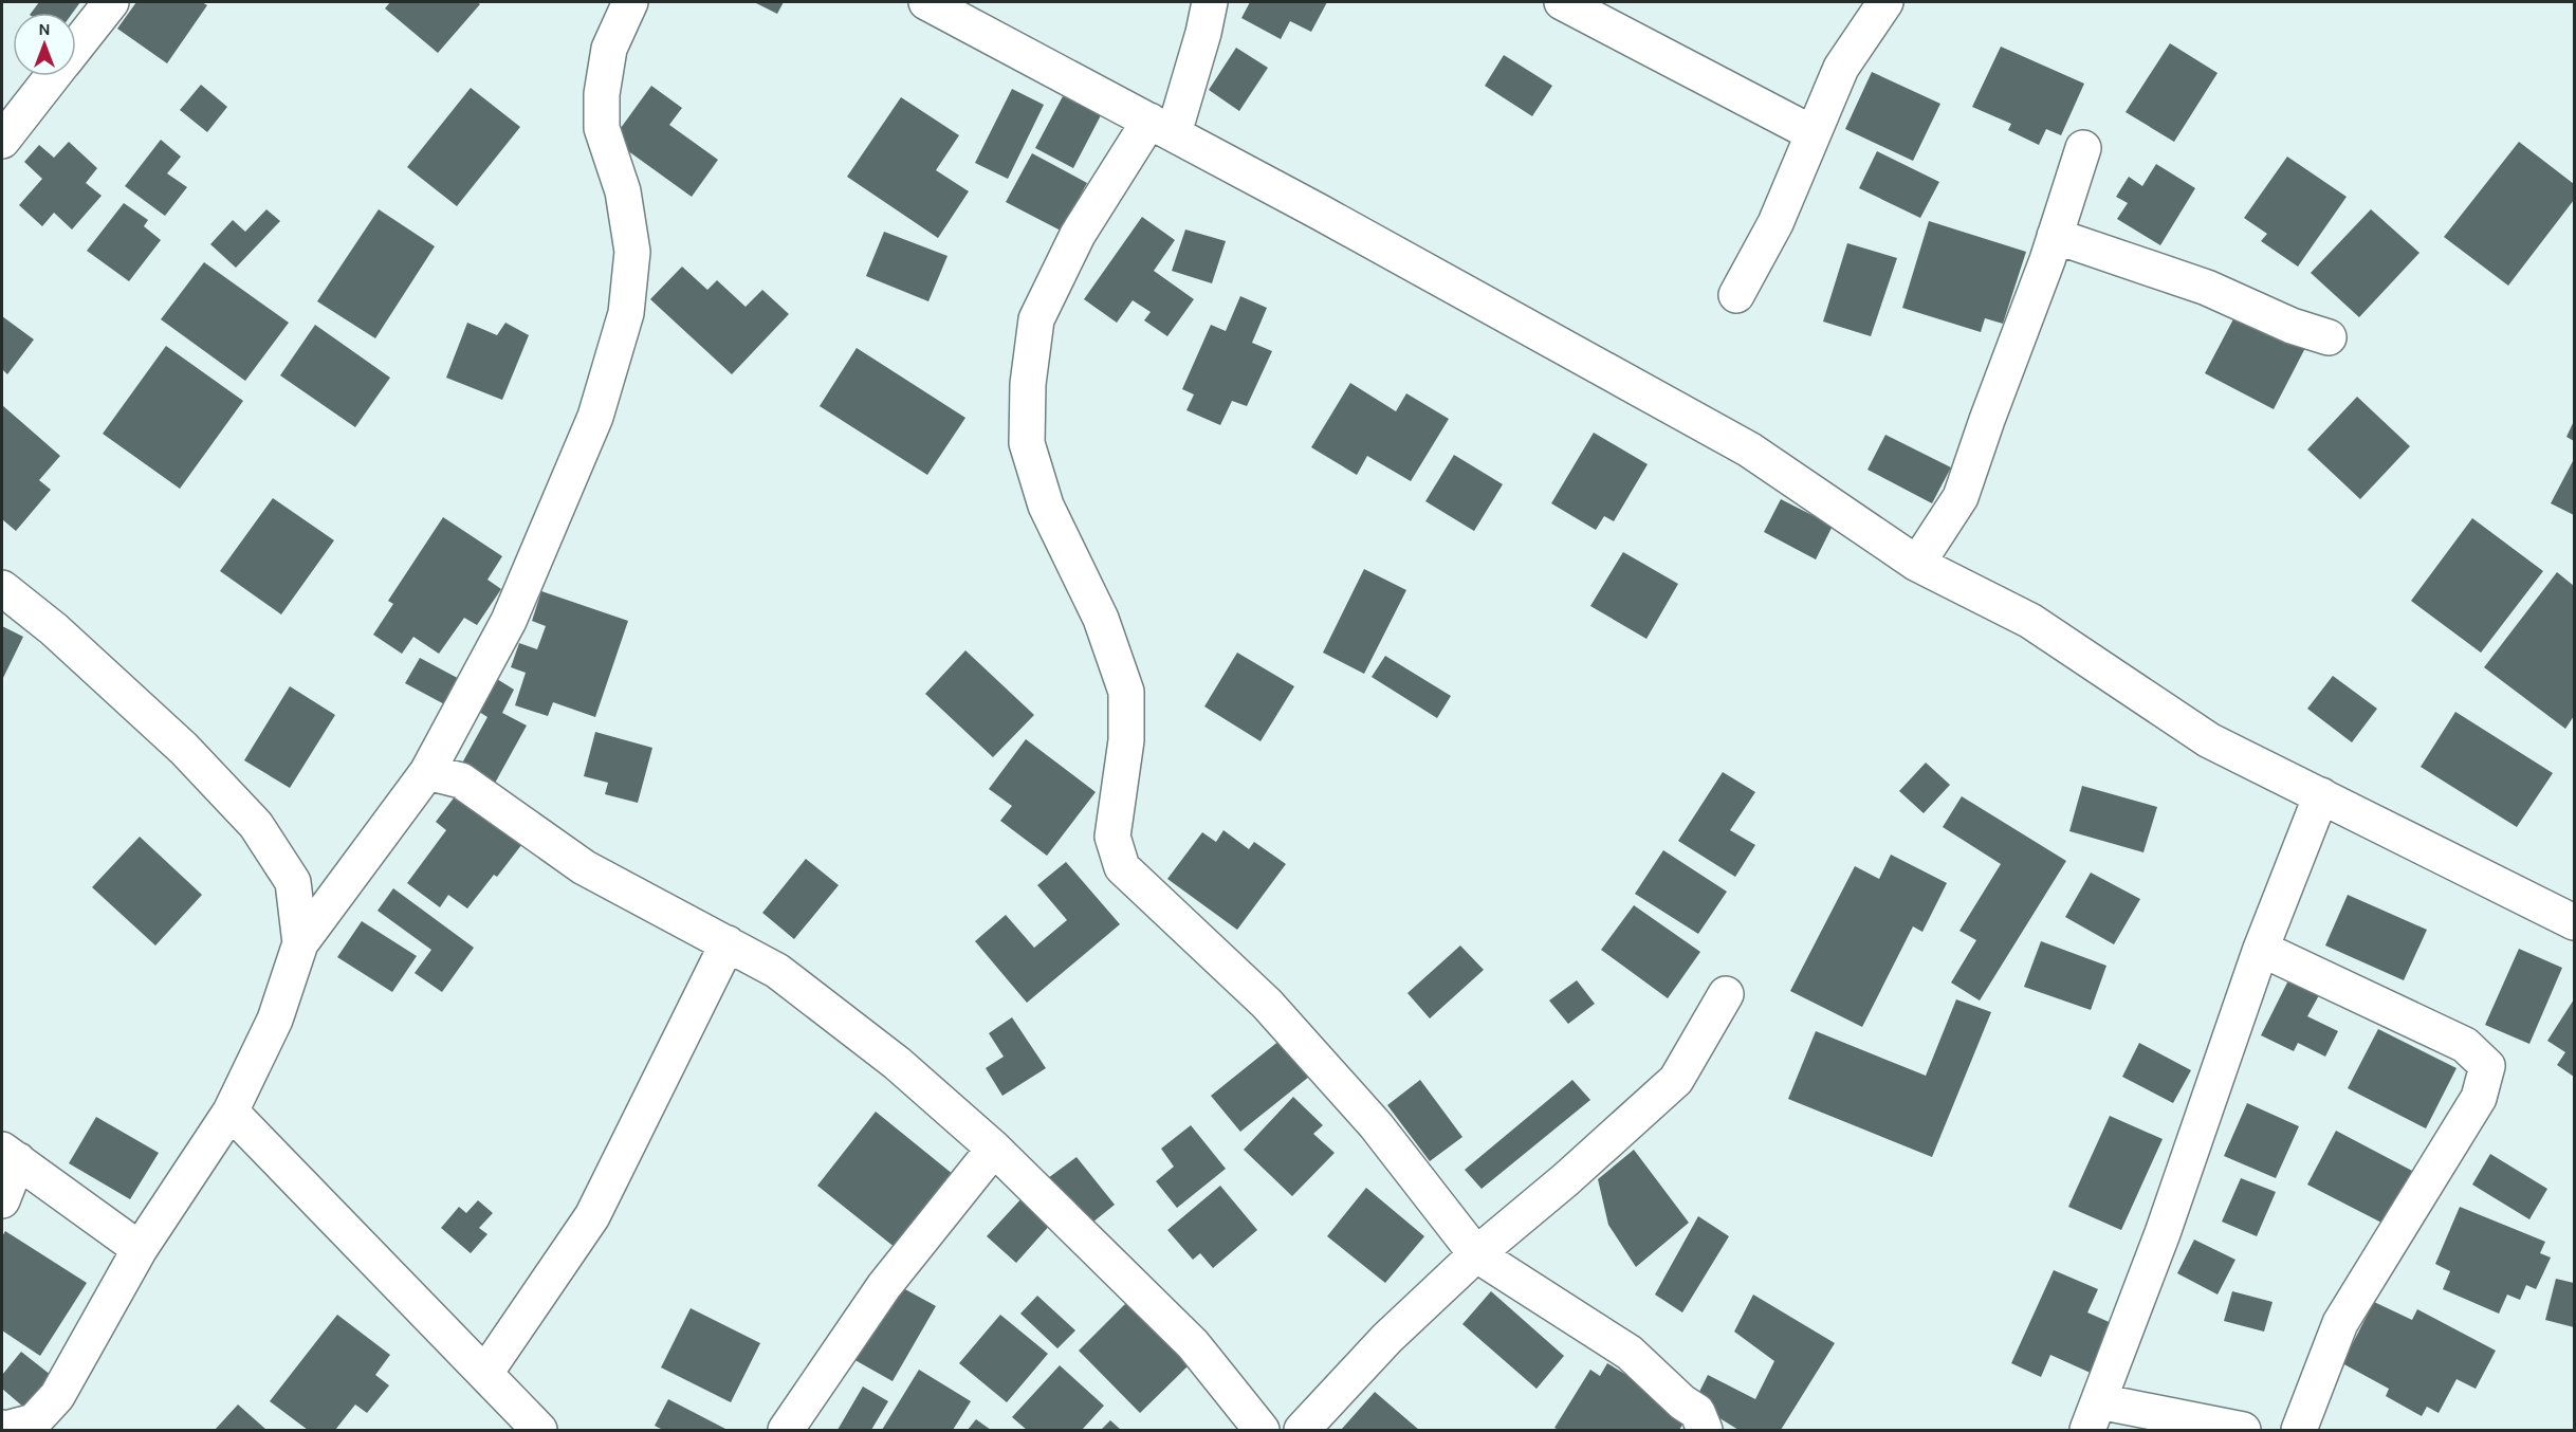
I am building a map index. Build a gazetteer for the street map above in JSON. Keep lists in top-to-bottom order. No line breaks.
{"north":"top"}
